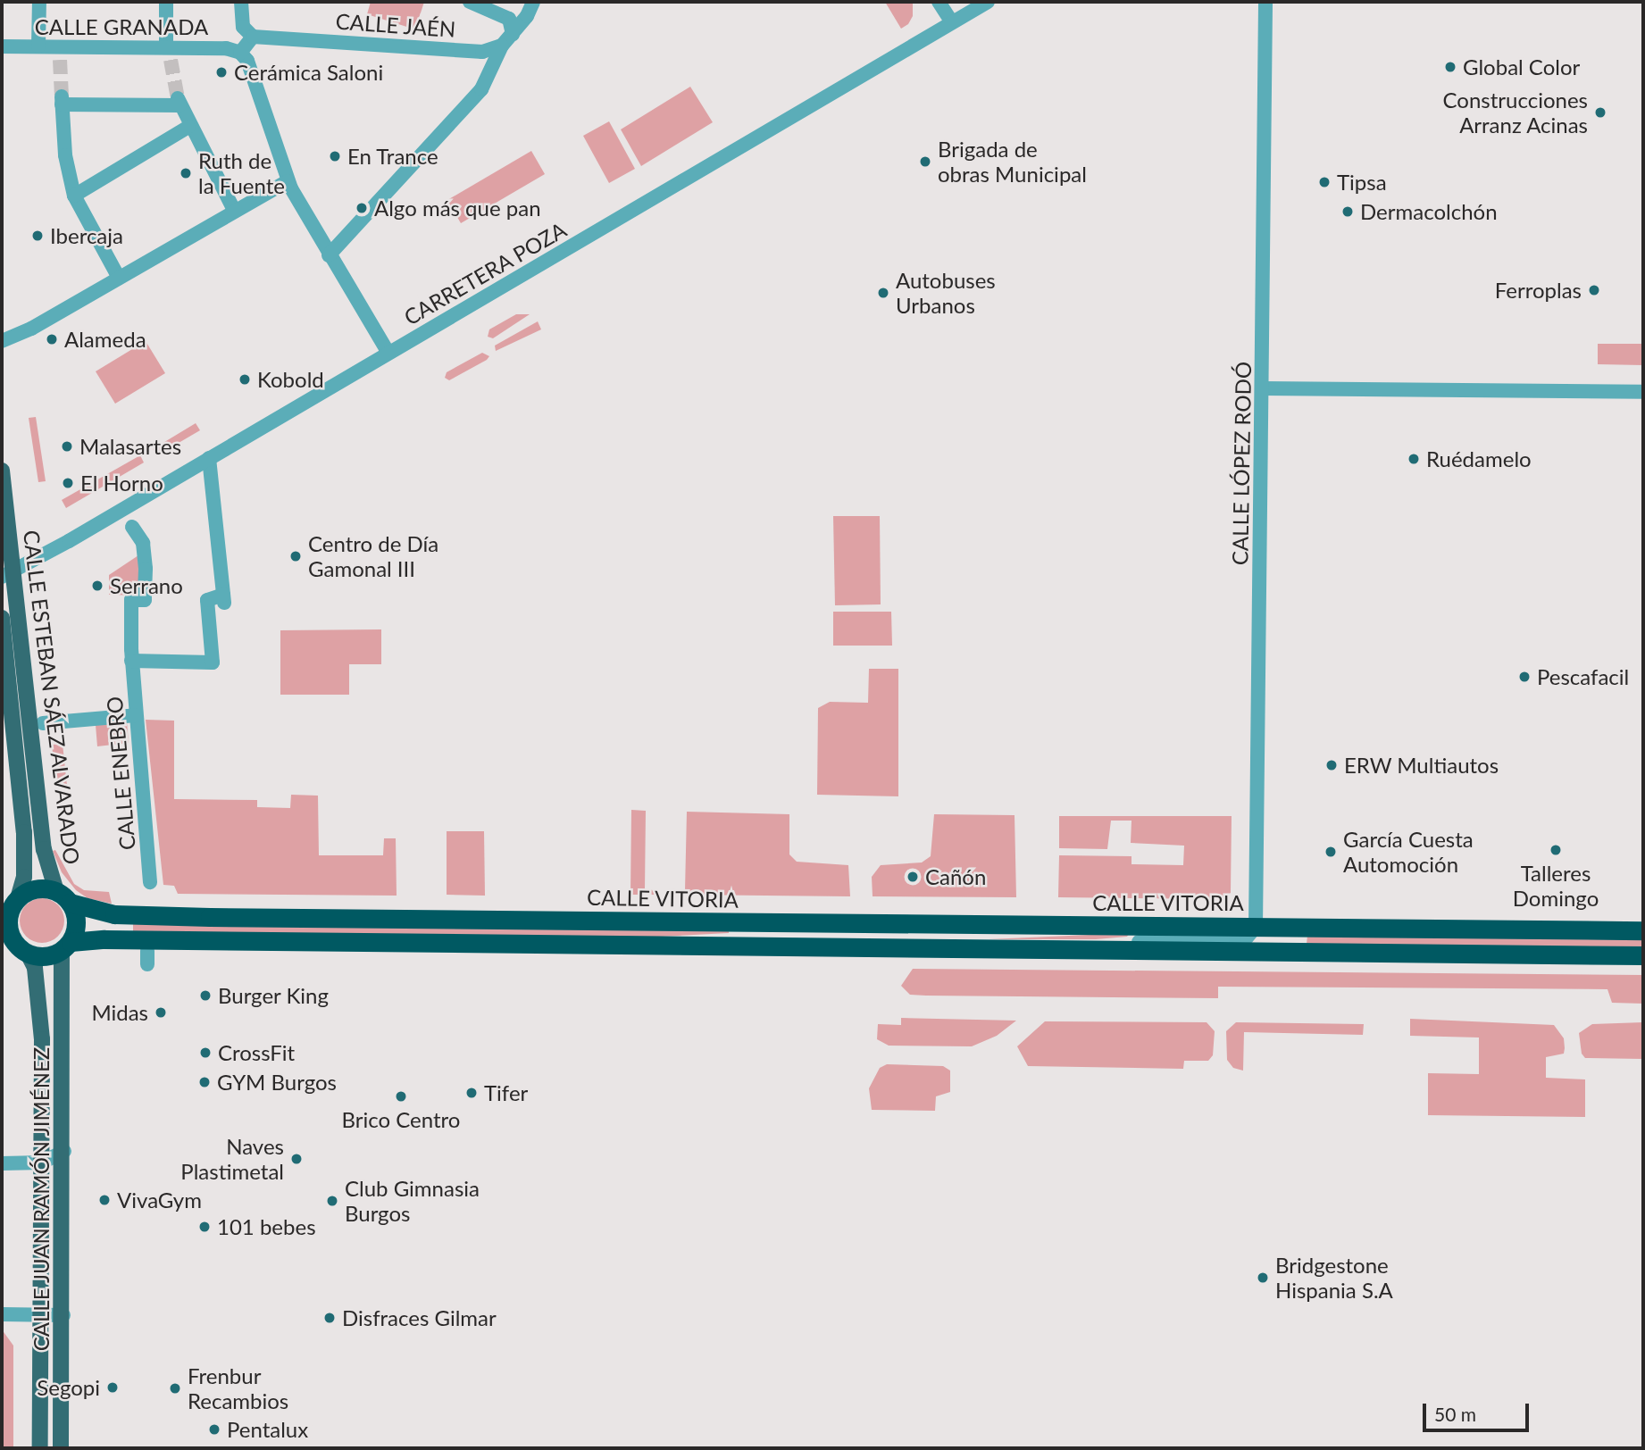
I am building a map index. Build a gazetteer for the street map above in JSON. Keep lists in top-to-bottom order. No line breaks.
{"streets":{"highway":["CALLE VITORIA"],"main road":["CALLE ESTEBAN SÁEZ ALVARADO","CALLE JUAN RAMÓN JIMÉNEZ"],"street":["CALLE JAÉN","CALLE GRANADA","CARRETERA POZA","CALLE LÓPEZ RODÓ","CALLE ENEBRO"]},"crossings":[["CARRETERA POZA","CALLE ESTEBAN SÁEZ ALVARADO"],["CALLE LÓPEZ RODÓ","CALLE VITORIA"],["CALLE ESTEBAN SÁEZ ALVARADO","CALLE VITORIA"],["CALLE ESTEBAN SÁEZ ALVARADO","CALLE JUAN RAMÓN JIMÉNEZ"],["CALLE VITORIA","CALLE JUAN RAMÓN JIMÉNEZ"]],"places":["Global Color","Cerámica Saloni","Construcciones Arranz Acinas","En Trance","Brigada de obras Municipal","Ruth de la Fuente","Tipsa","Algo más que pan","Dermacolchón","Ibercaja","Ferroplas","Autobuses Urbanos","Alameda","Kobold","Malasartes","Ruédamelo","El Horno","Centro de Día Gamonal III","Serrano","Pescafacil","ERW Multiautos","Talleres Domingo","García Cuesta Automoción","Cañón","Burger King","Midas","CrossFit","GYM Burgos","Tifer","Brico Centro","Naves Plastimetal","VivaGym","Club Gimnasia Burgos","101 bebes","Bridgestone Hispania S.A","Disfraces Gilmar","Segopi","Frenbur Recambios","Pentalux"],"scale_bar":"50 m"}
